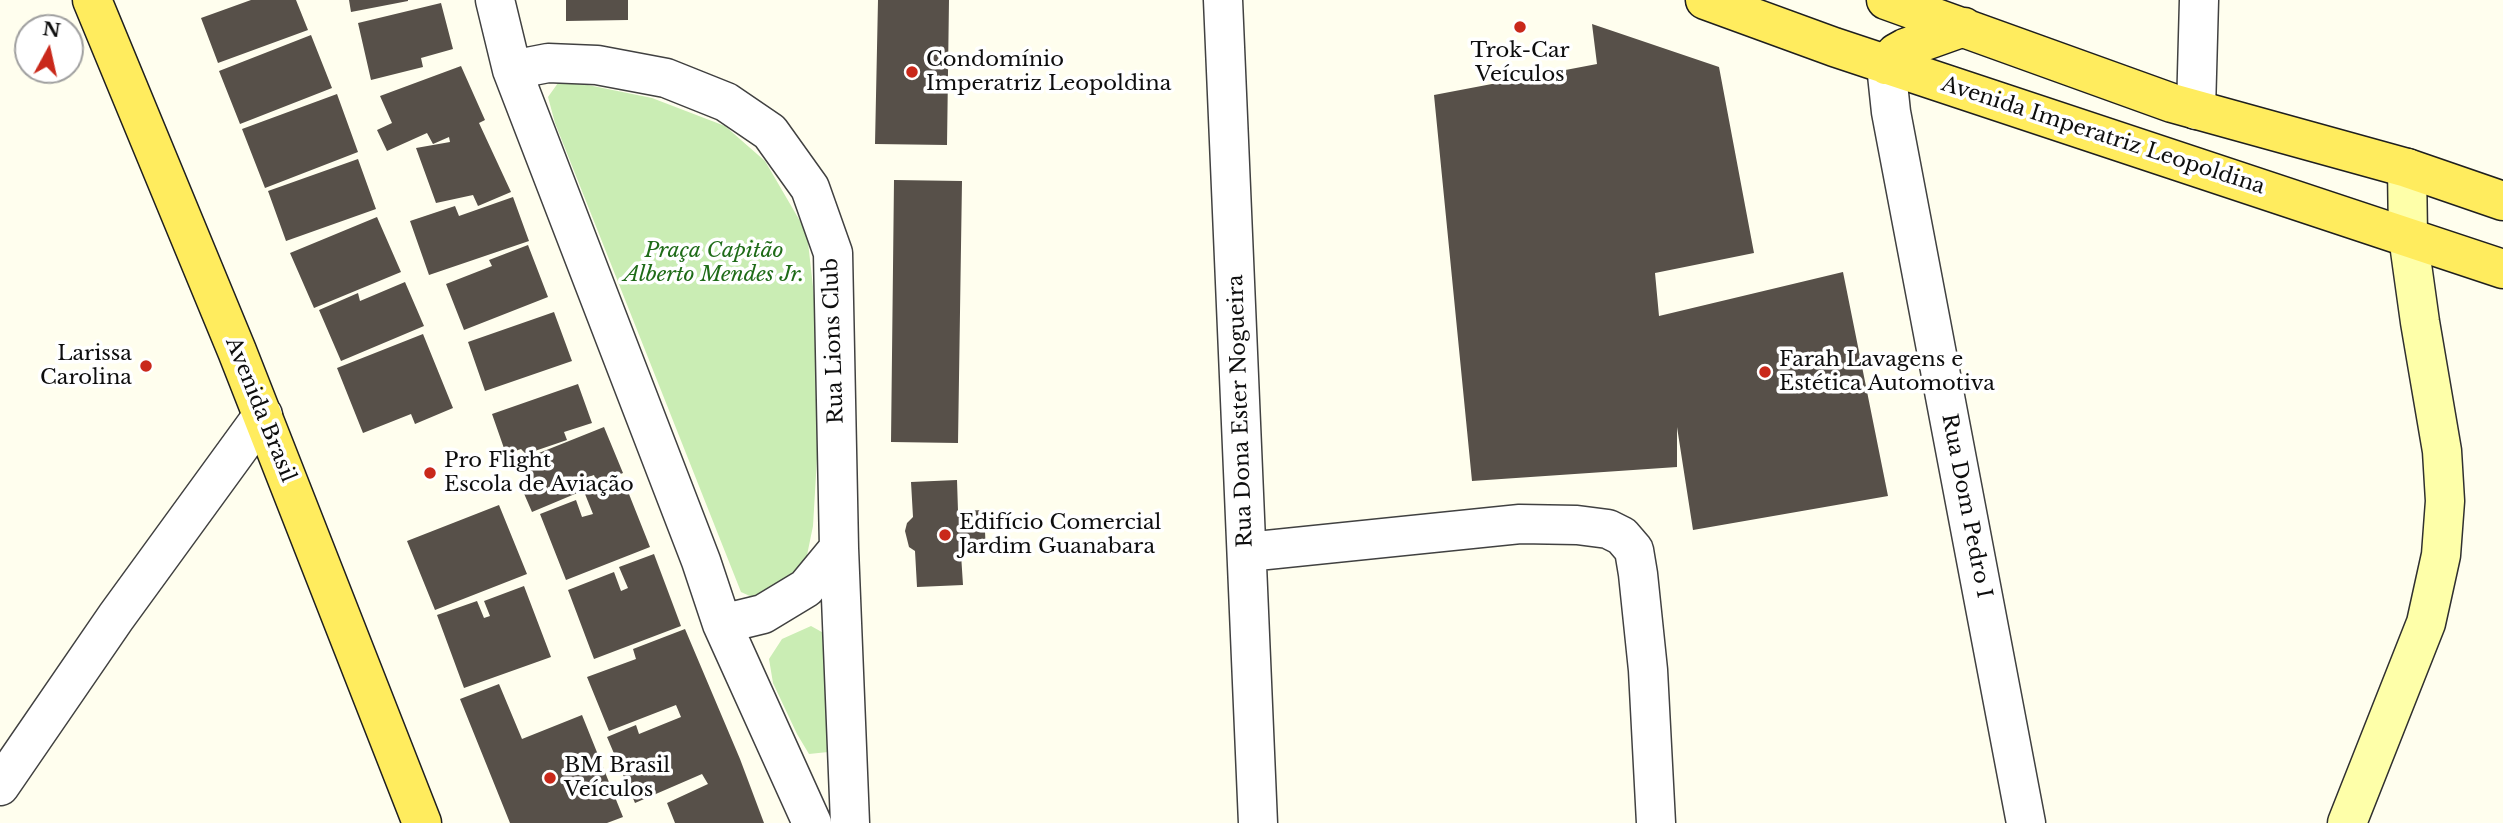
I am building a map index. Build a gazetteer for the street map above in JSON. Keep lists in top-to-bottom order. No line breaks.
{"streets":{"main road":["Avenida Imperatriz Leopoldina","Avenida Brasil"],"street":["Rua Lions Club","Rua Dona Ester Nogueira","Rua Dom Pedro I"]},"crossings":[["Avenida Imperatriz Leopoldina","Rua Dom Pedro I"]],"parks":["Praça Capitão Alberto Mendes Jr."],"places":["Trok-Car Veículos","Condomínio Imperatriz Leopoldina","Larissa Carolina","Farah Lavagens e Estética Automotiva","Pro Flight Escola de Aviação","Edifício Comercial Jardim Guanabara","BM Brasil Veículos"],"north":"top"}
